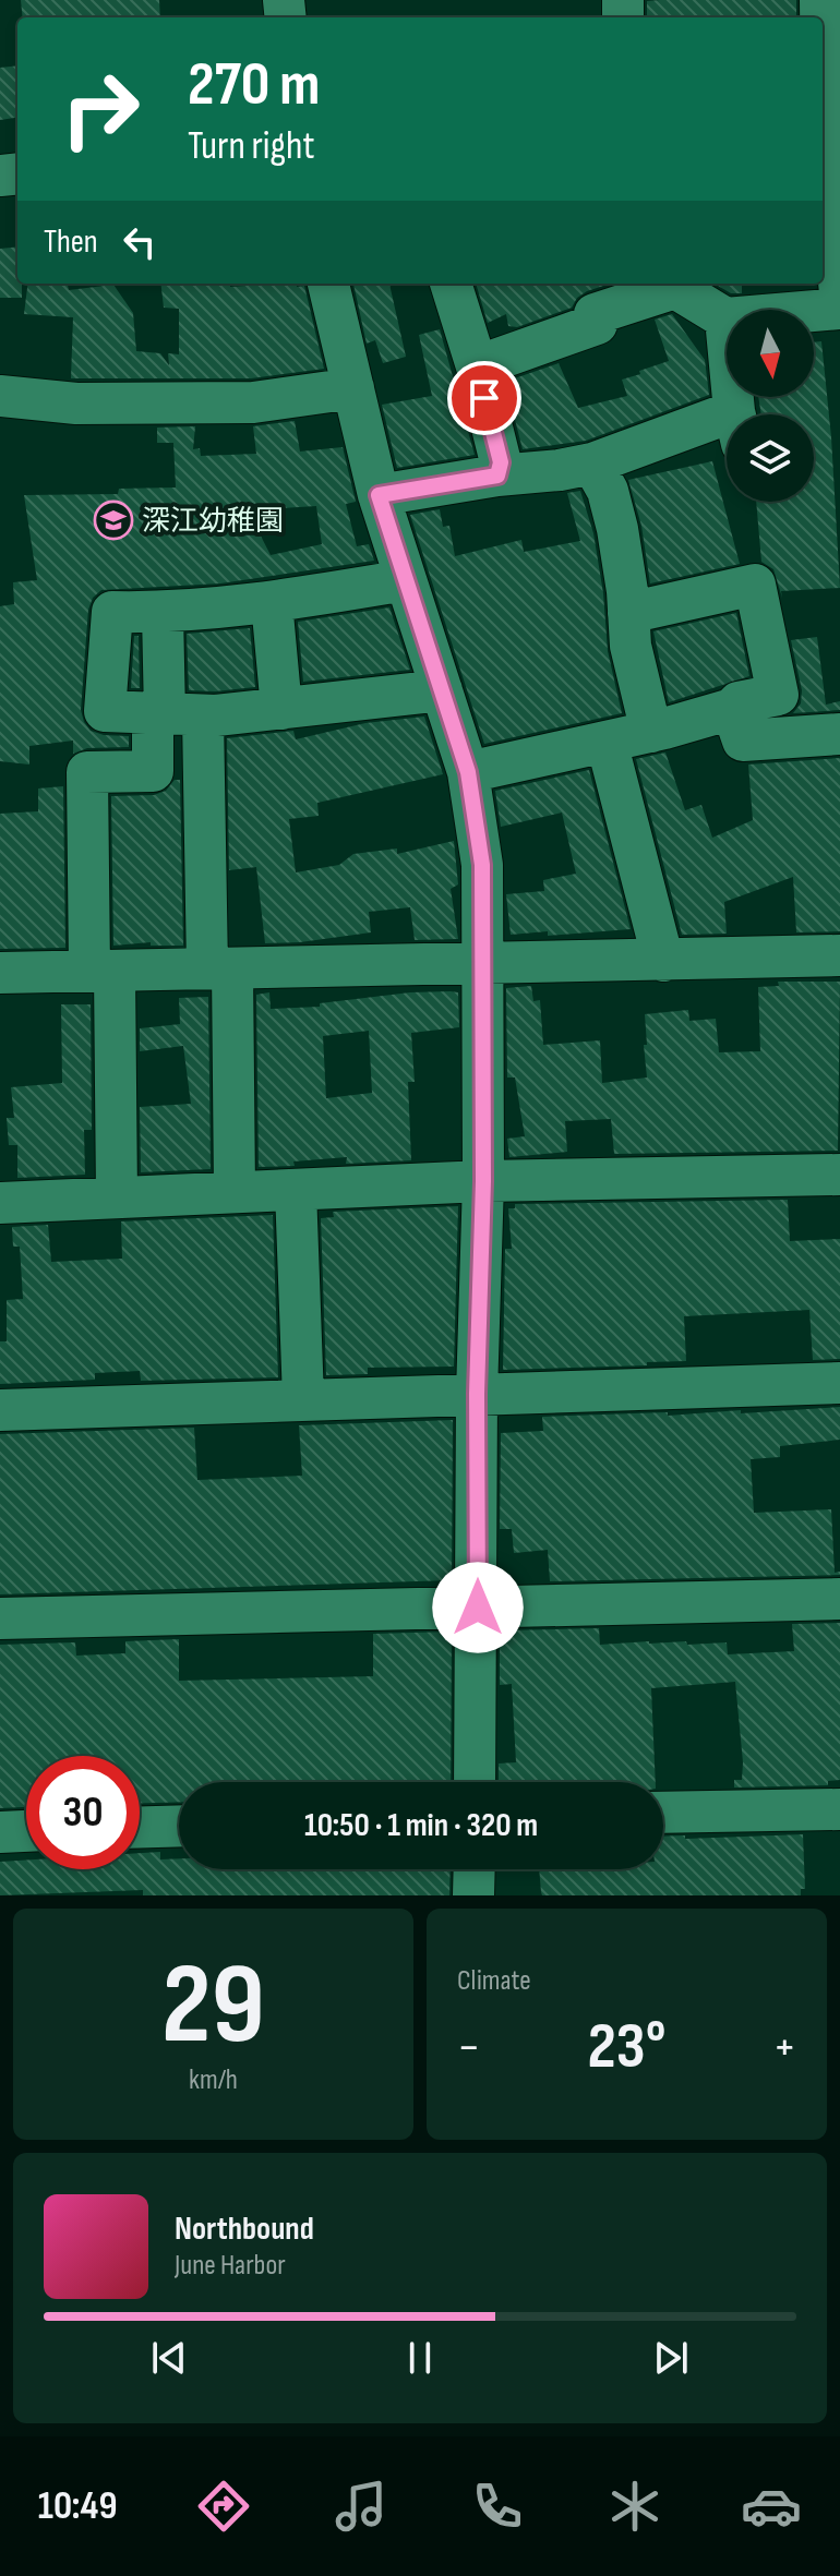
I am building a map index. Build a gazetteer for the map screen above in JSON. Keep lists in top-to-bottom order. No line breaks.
{"places":{"school or university":["深江幼稚園"]},"north":"bottom","page":{"turn":["270 m","Turn right"],"then":"Then","limit":"30","trip":"10:50 · 1 min · 320 m","tile":[["29","km/h"],"Climate"],"heat":["−","23°","+"],"song":["Northbound","June Harbor"],"tabs":"10:49"}}
